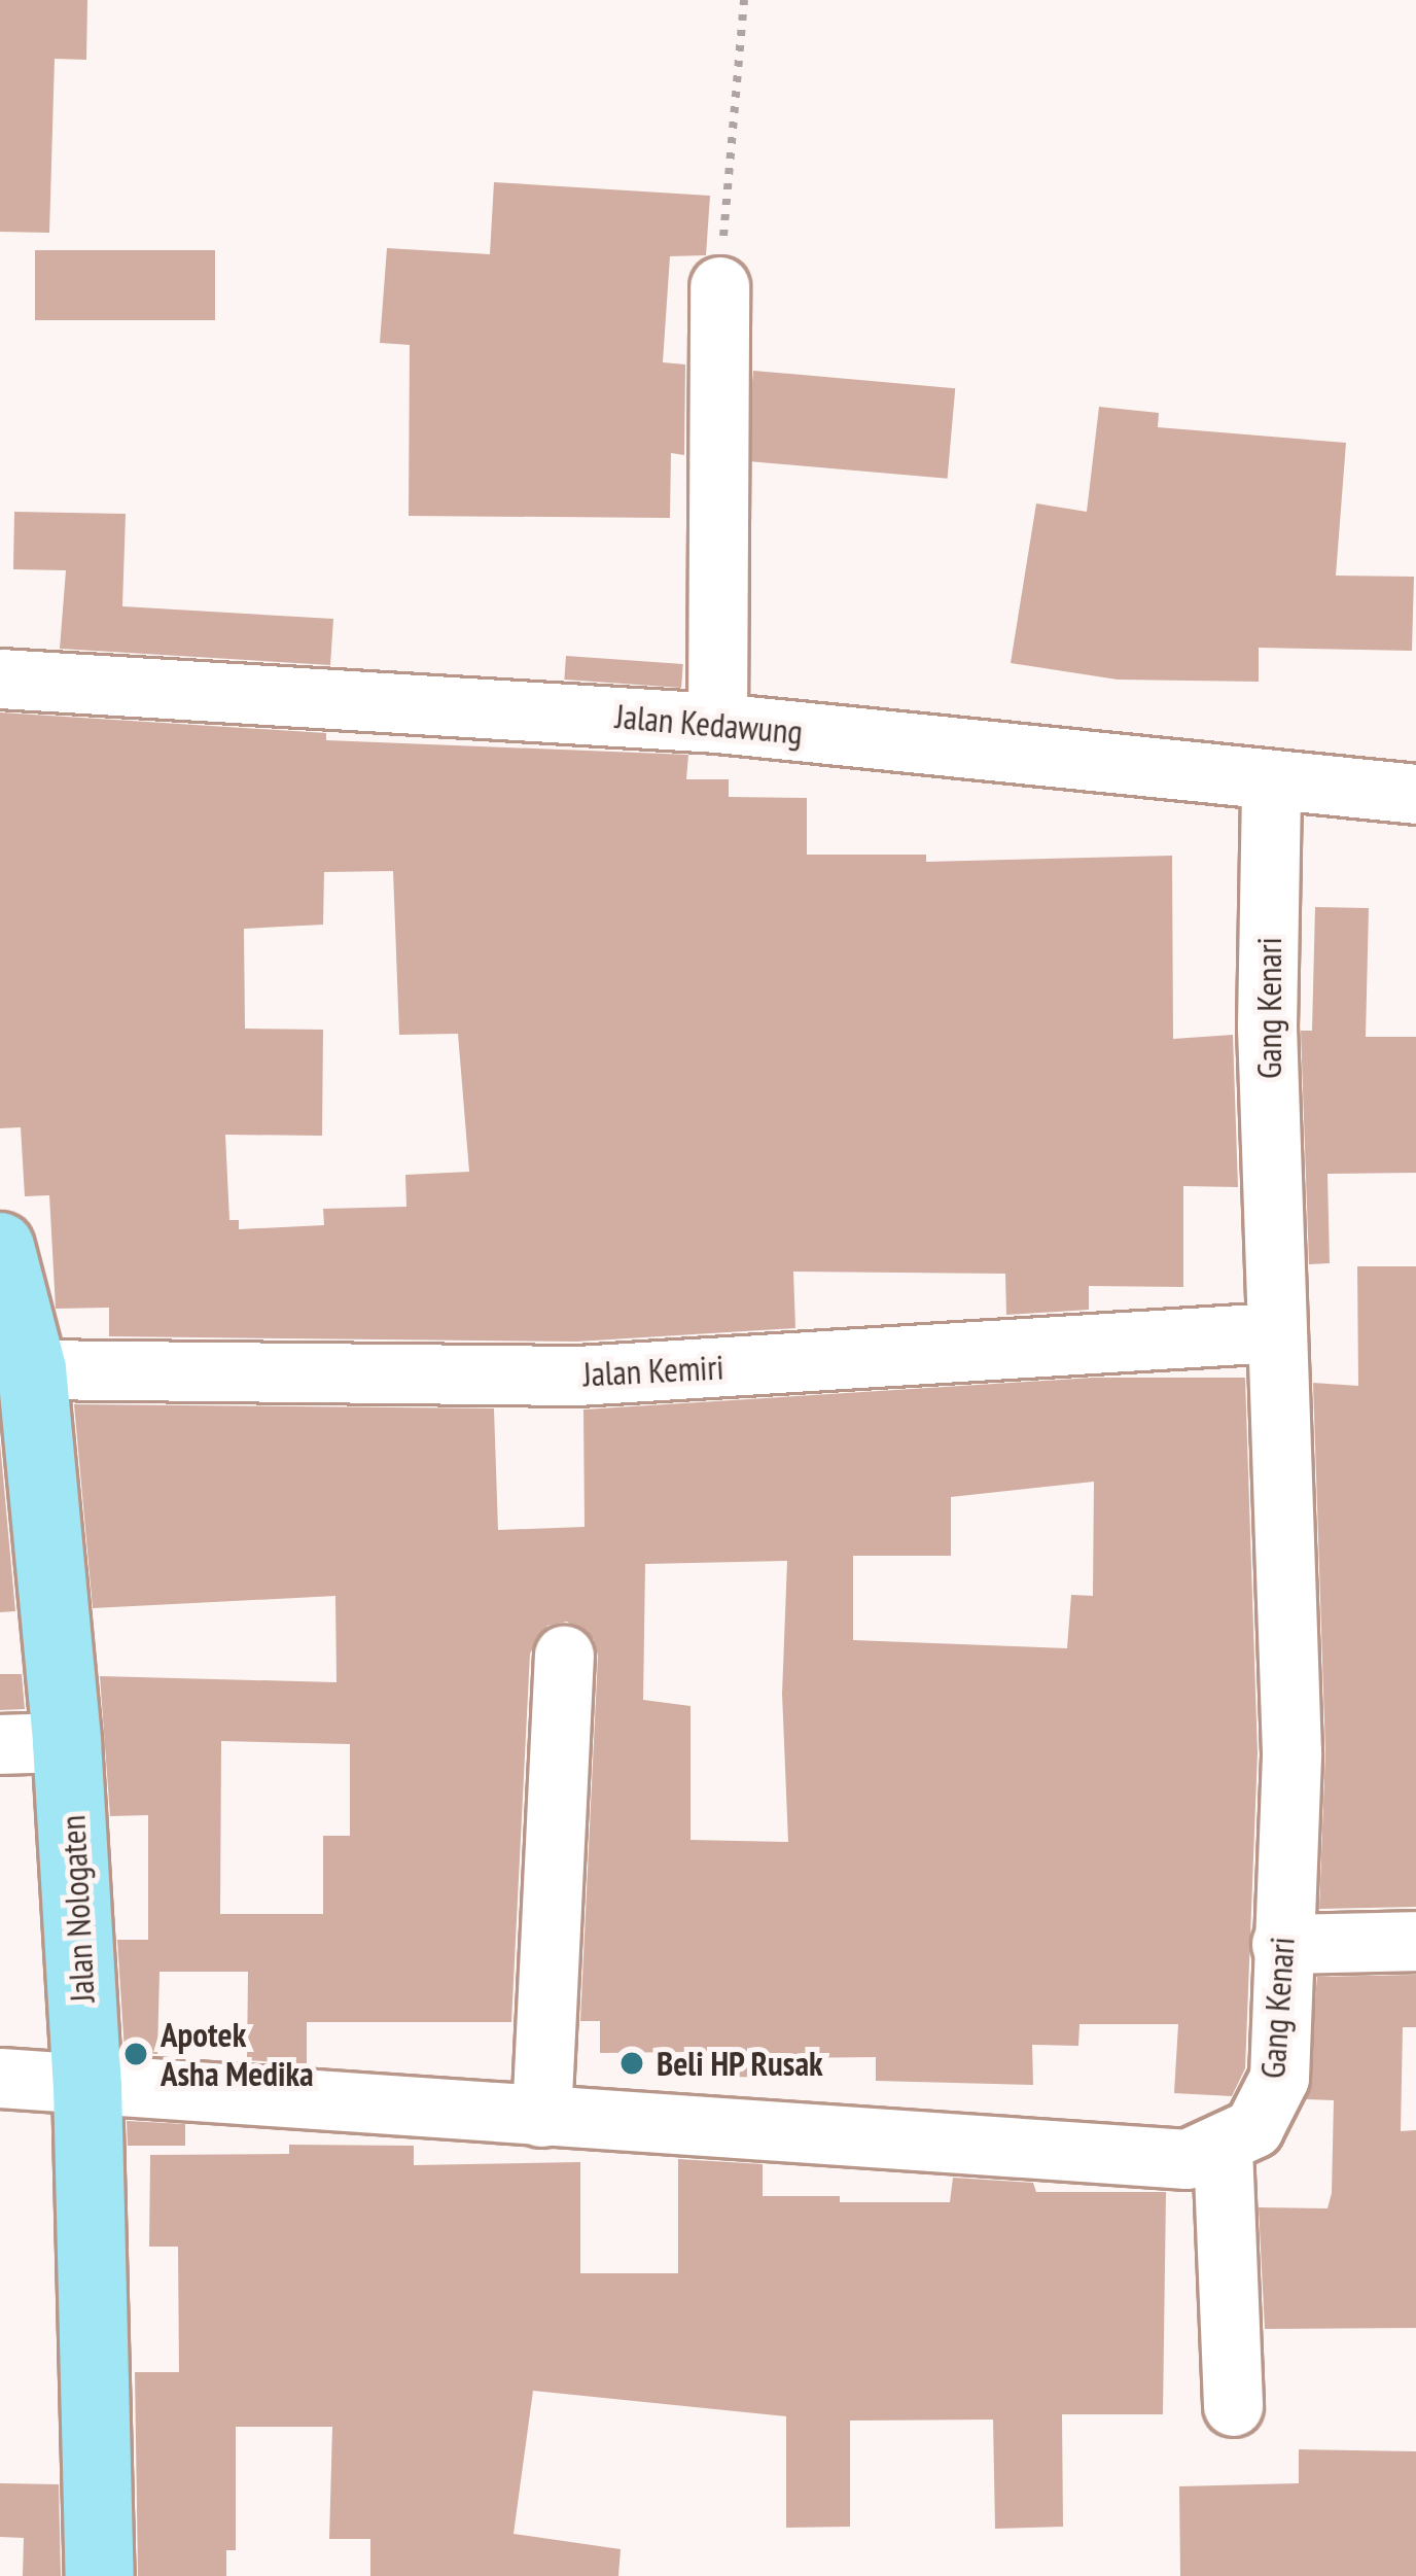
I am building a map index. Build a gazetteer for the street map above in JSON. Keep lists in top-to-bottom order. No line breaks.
{"streets":{"main road":["Jalan Nologaten"],"street":["Jalan Kedawung","Gang Kenari","Jalan Kemiri"]},"crossings":[["Jalan Kedawung","Gang Kenari"],["Gang Kenari","Jalan Kemiri"],["Jalan Kemiri","Jalan Nologaten"]],"places":["Apotek Asha Medika","Beli HP Rusak"]}
